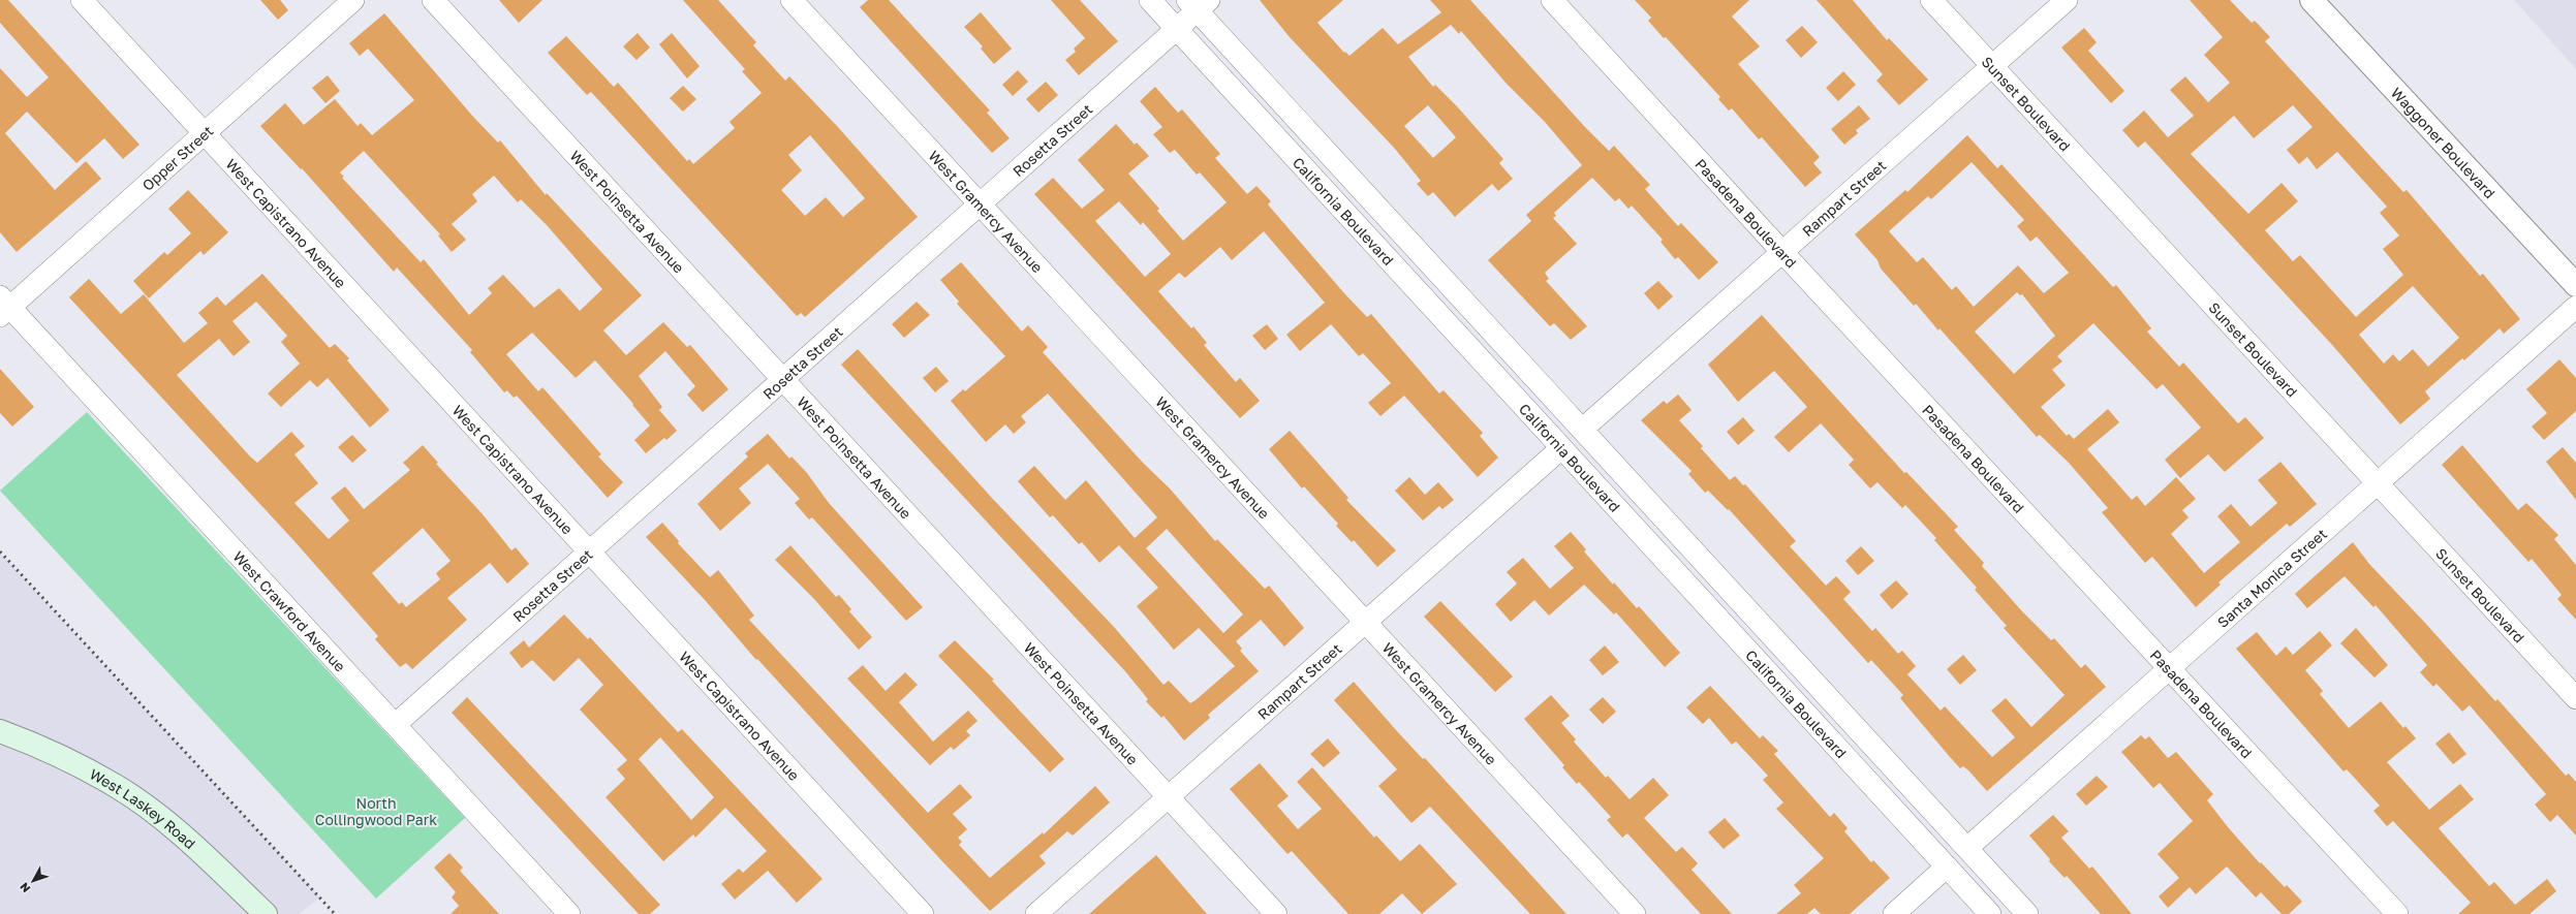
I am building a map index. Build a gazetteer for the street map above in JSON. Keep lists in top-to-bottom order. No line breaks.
{"streets":{"main road":["West Laskey Road"],"street":["Sunset Boulevard","Rosetta Street","Waggoner Boulevard","Opper Street","Rampart Street","West Gramercy Avenue","California Boulevard","West Poinsetta Avenue","Pasadena Boulevard","West Capistrano Avenue","Santa Monica Street","West Crawford Avenue"]},"crossings":[["Sunset Boulevard","Rampart Street"],["Sunset Boulevard","Santa Monica Street"],["Rosetta Street","West Gramercy Avenue"],["Rosetta Street","California Boulevard"],["Rosetta Street","West Poinsetta Avenue"],["Rosetta Street","West Capistrano Avenue"],["Rosetta Street","West Crawford Avenue"],["Opper Street","West Capistrano Avenue"],["Opper Street","West Crawford Avenue"],["Rampart Street","West Gramercy Avenue"],["Rampart Street","California Boulevard"],["Rampart Street","West Poinsetta Avenue"],["Rampart Street","Pasadena Boulevard"],["California Boulevard","Santa Monica Street"],["Pasadena Boulevard","Santa Monica Street"]],"parks":["North Collingwood Park"],"north":"bottom left"}
